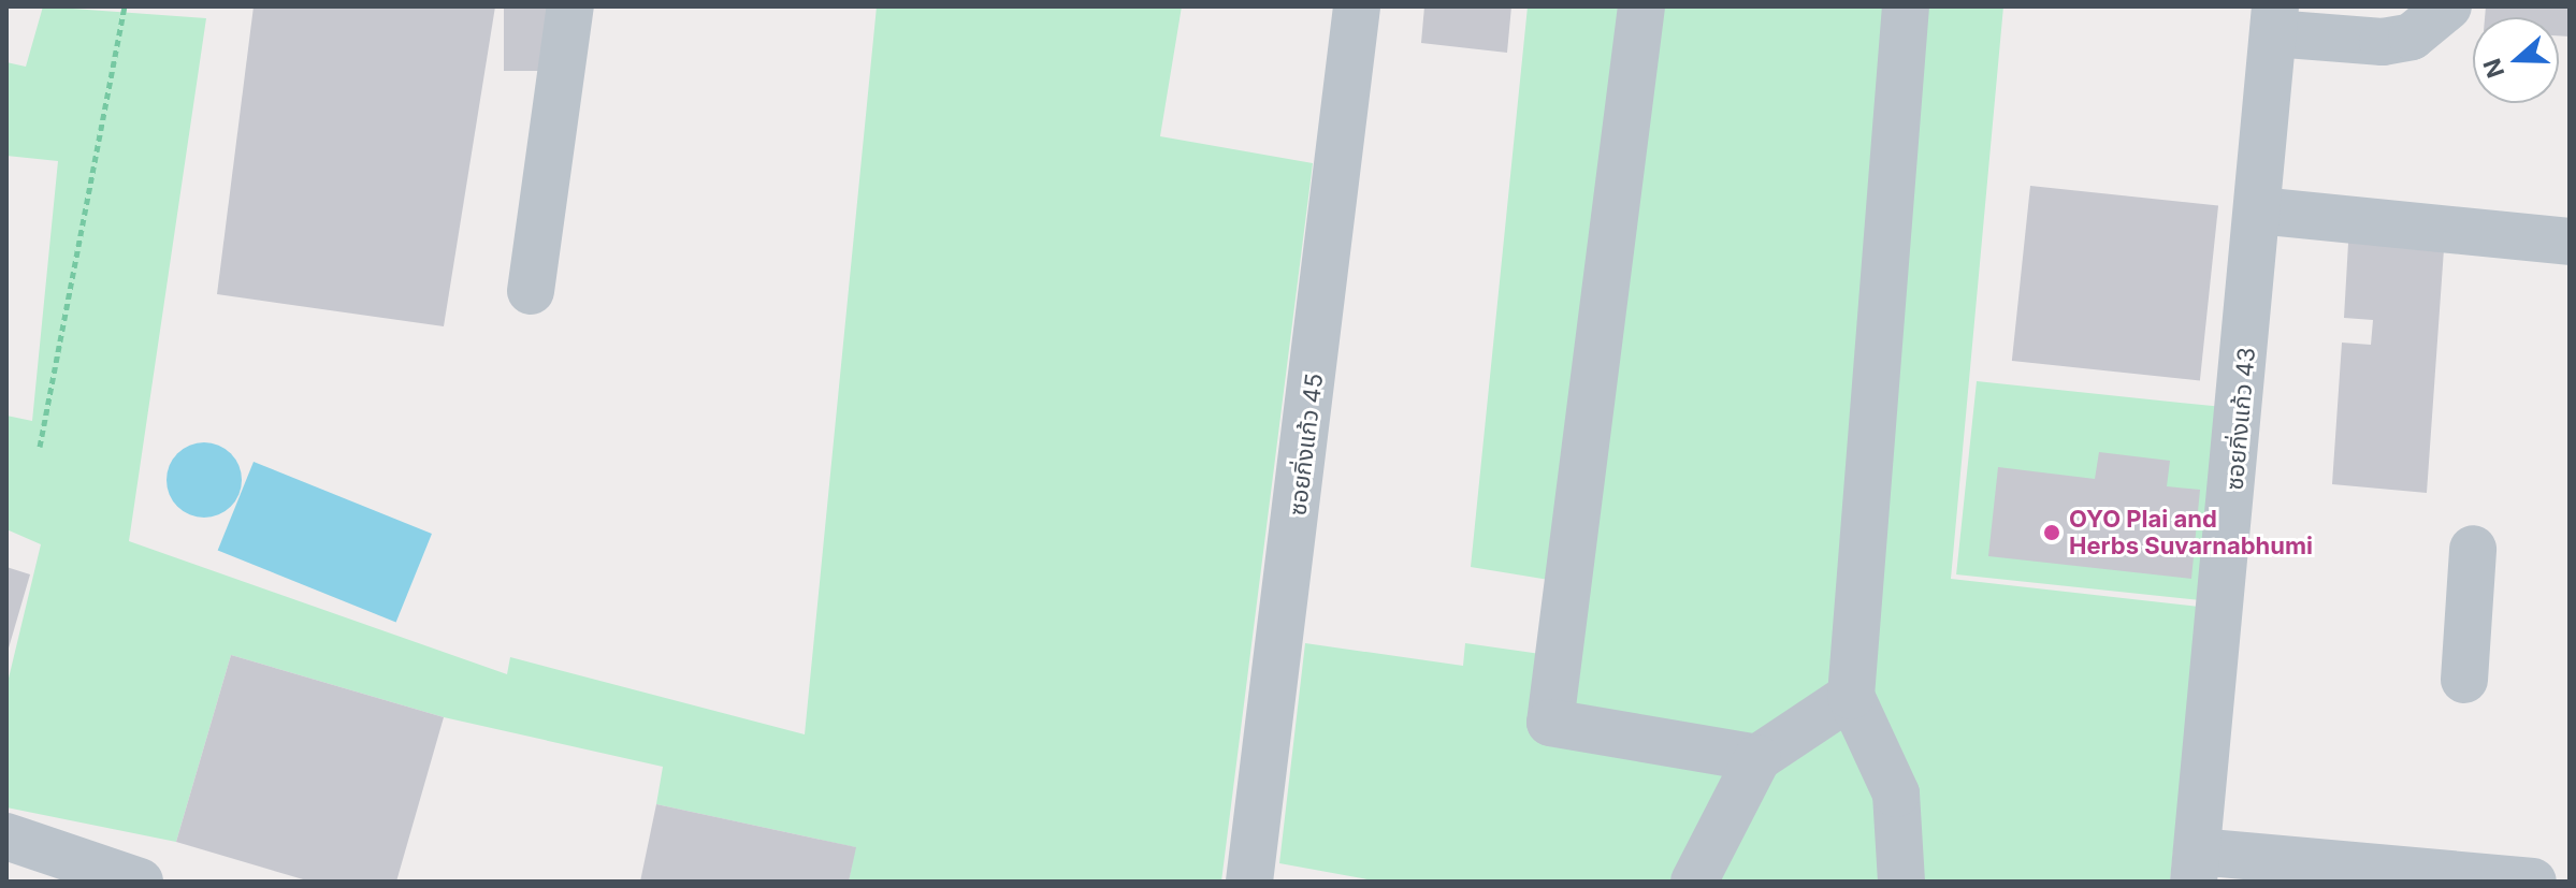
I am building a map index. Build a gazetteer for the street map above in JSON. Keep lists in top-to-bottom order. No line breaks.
{"streets":{"street":["ซอยกิ่งแก้ว 43","ซอยกิ่งแก้ว 45"]},"places":["OYO Plai and Herbs Suvarnabhumi"],"north":"left"}
